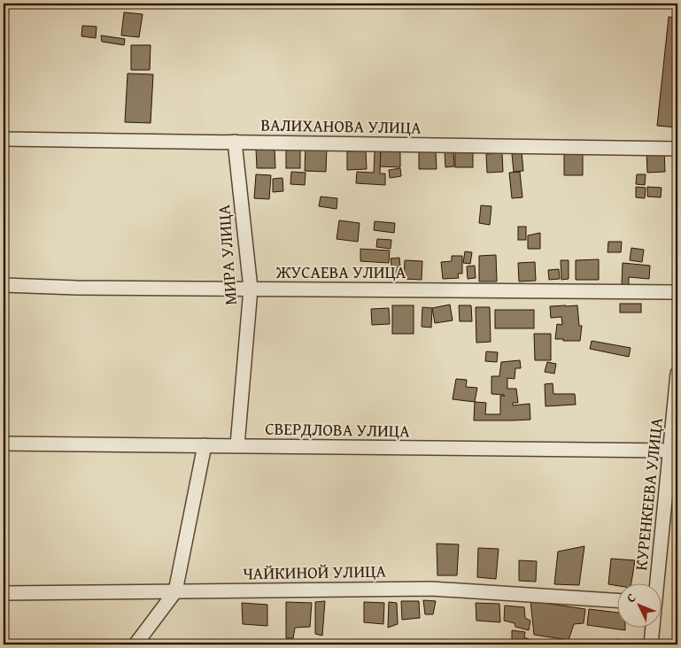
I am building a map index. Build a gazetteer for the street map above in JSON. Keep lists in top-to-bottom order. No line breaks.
{"streets":{"street":["ВАЛИХАНОВА УЛИЦА","МИРА УЛИЦА","ЖУСАЕВА УЛИЦА","СВЕРДЛОВА УЛИЦА","КУРЕНКЕЕВА УЛИЦА","ЧАЙКИНОЙ УЛИЦА"]},"crossings":[["ВАЛИХАНОВА УЛИЦА","МИРА УЛИЦА"],["МИРА УЛИЦА","ЖУСАЕВА УЛИЦА"],["МИРА УЛИЦА","СВЕРДЛОВА УЛИЦА"],["СВЕРДЛОВА УЛИЦА","КУРЕНКЕЕВА УЛИЦА"]],"north":"top left"}
